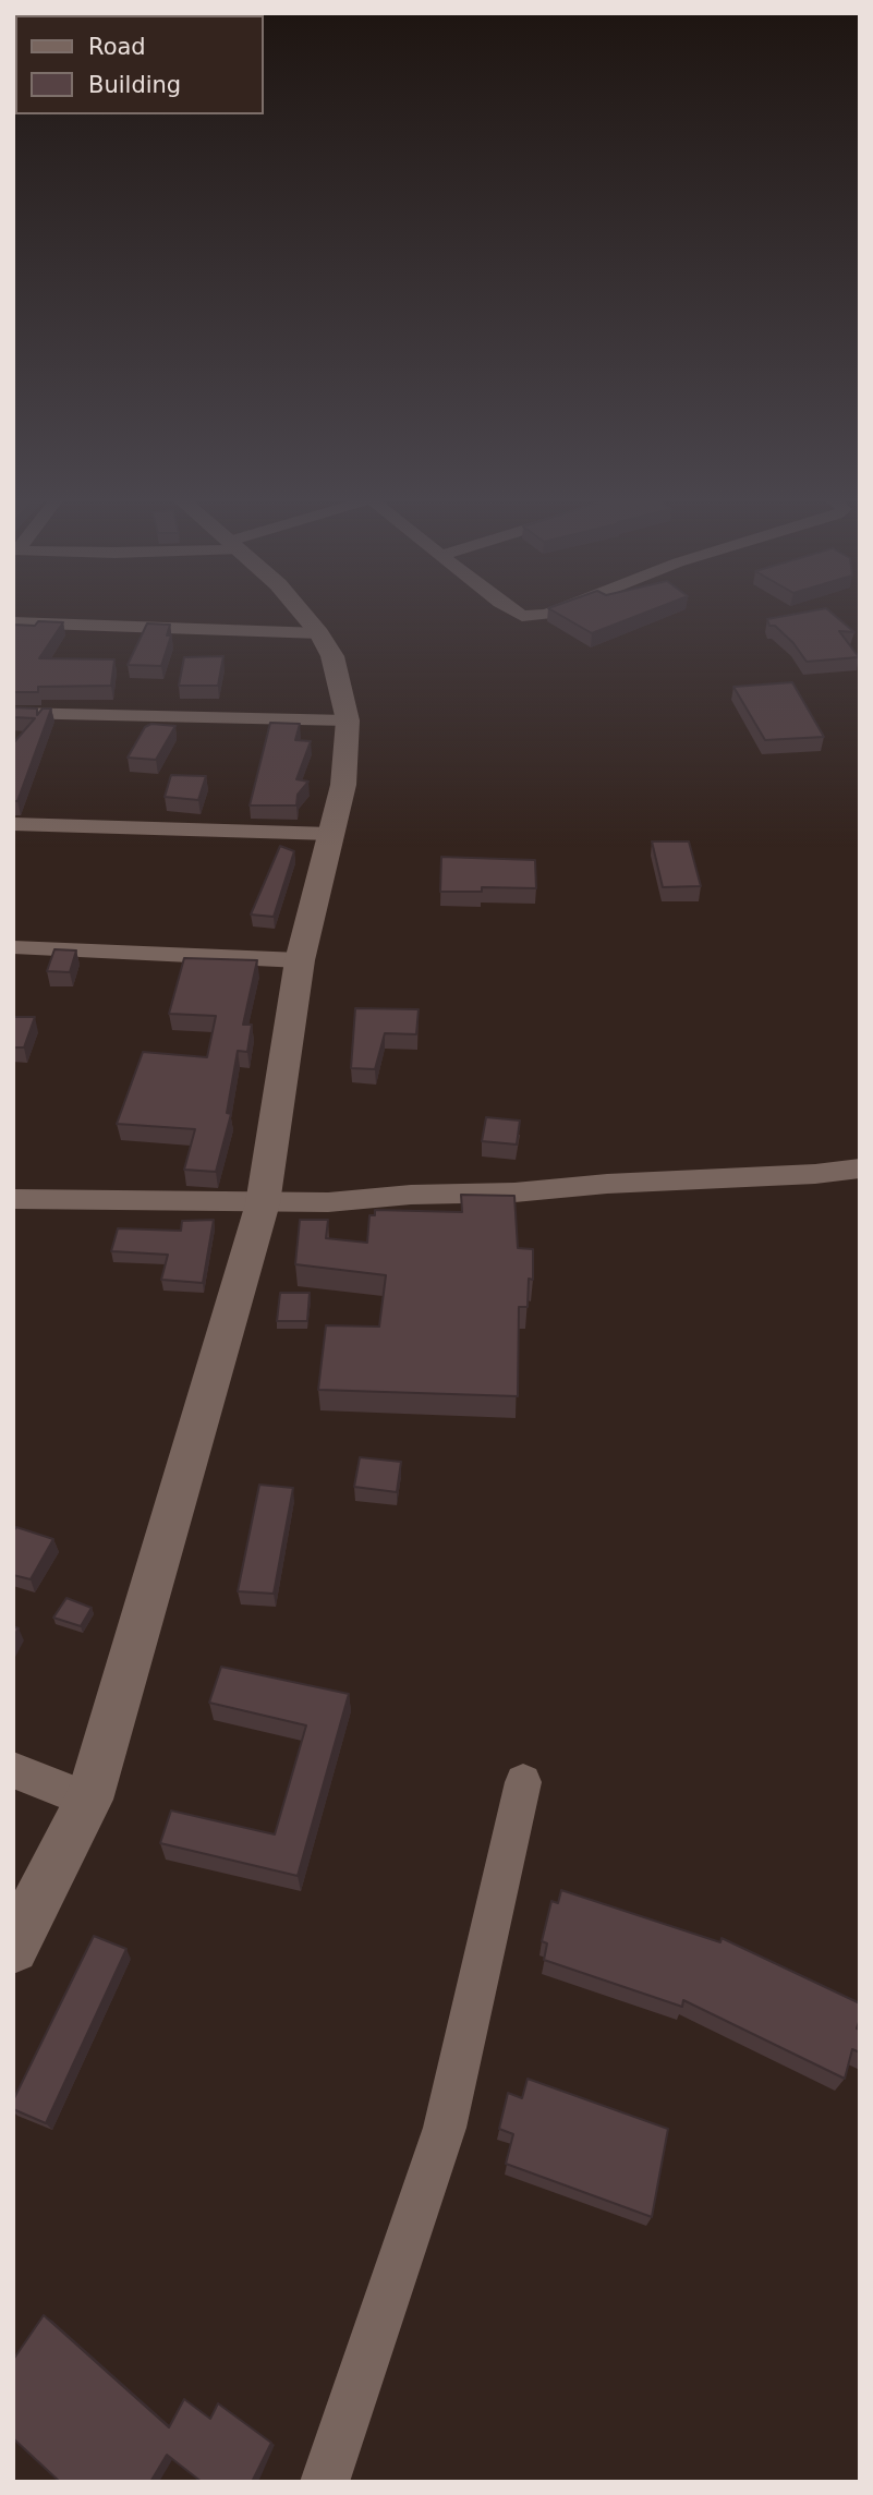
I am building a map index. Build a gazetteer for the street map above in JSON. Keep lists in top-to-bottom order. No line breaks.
{"legend":["Road","Building"]}
